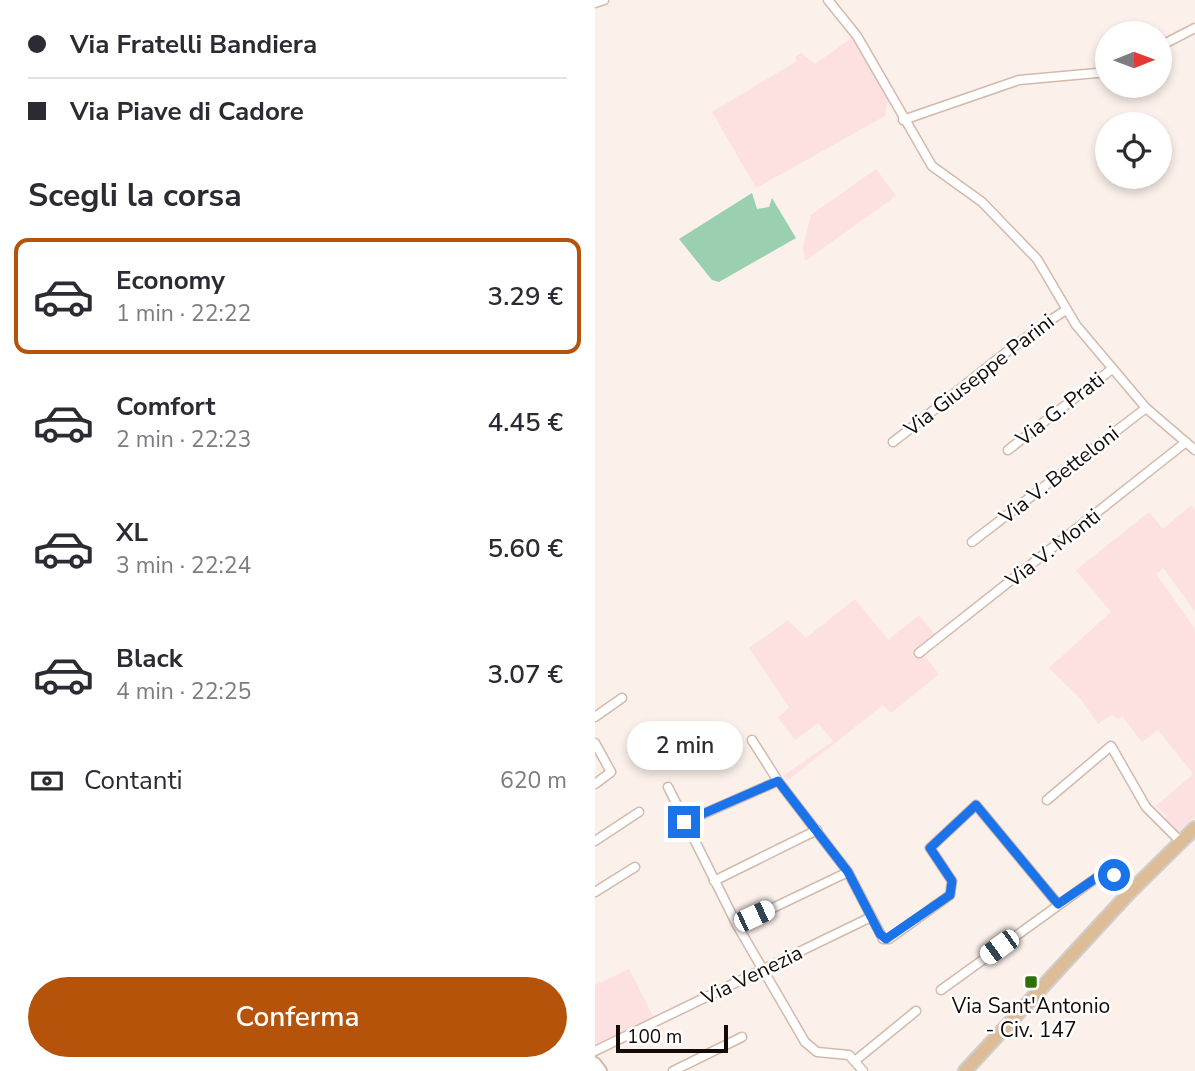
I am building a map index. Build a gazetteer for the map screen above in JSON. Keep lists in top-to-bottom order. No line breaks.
{"streets":{"street":["Via Giuseppe Parini","Via G. Prati","Via V. Betteloni","Via V. Monti","Via Venezia"]},"places":{"transit":["Via Sant'Antonio - Civ. 147"]},"scale_bar":"100 m","north":"right","page":{"banner":["Via Fratelli Bandiera","Via Piave di Cadore"],"heading":"Scegli la corsa","list":[{"name":"Economy","note":"1 min · 22:22","value":"3.29 €"},{"name":"Comfort","note":"2 min · 22:23","value":"4.45 €"},{"name":"XL","note":"3 min · 22:24","value":"5.60 €"},{"name":"Black","note":"4 min · 22:25","value":"3.07 €"}],"bubble":"2 min","pay":["Contanti","620 m"],"buttons":"Conferma","scale":"100 m"}}
